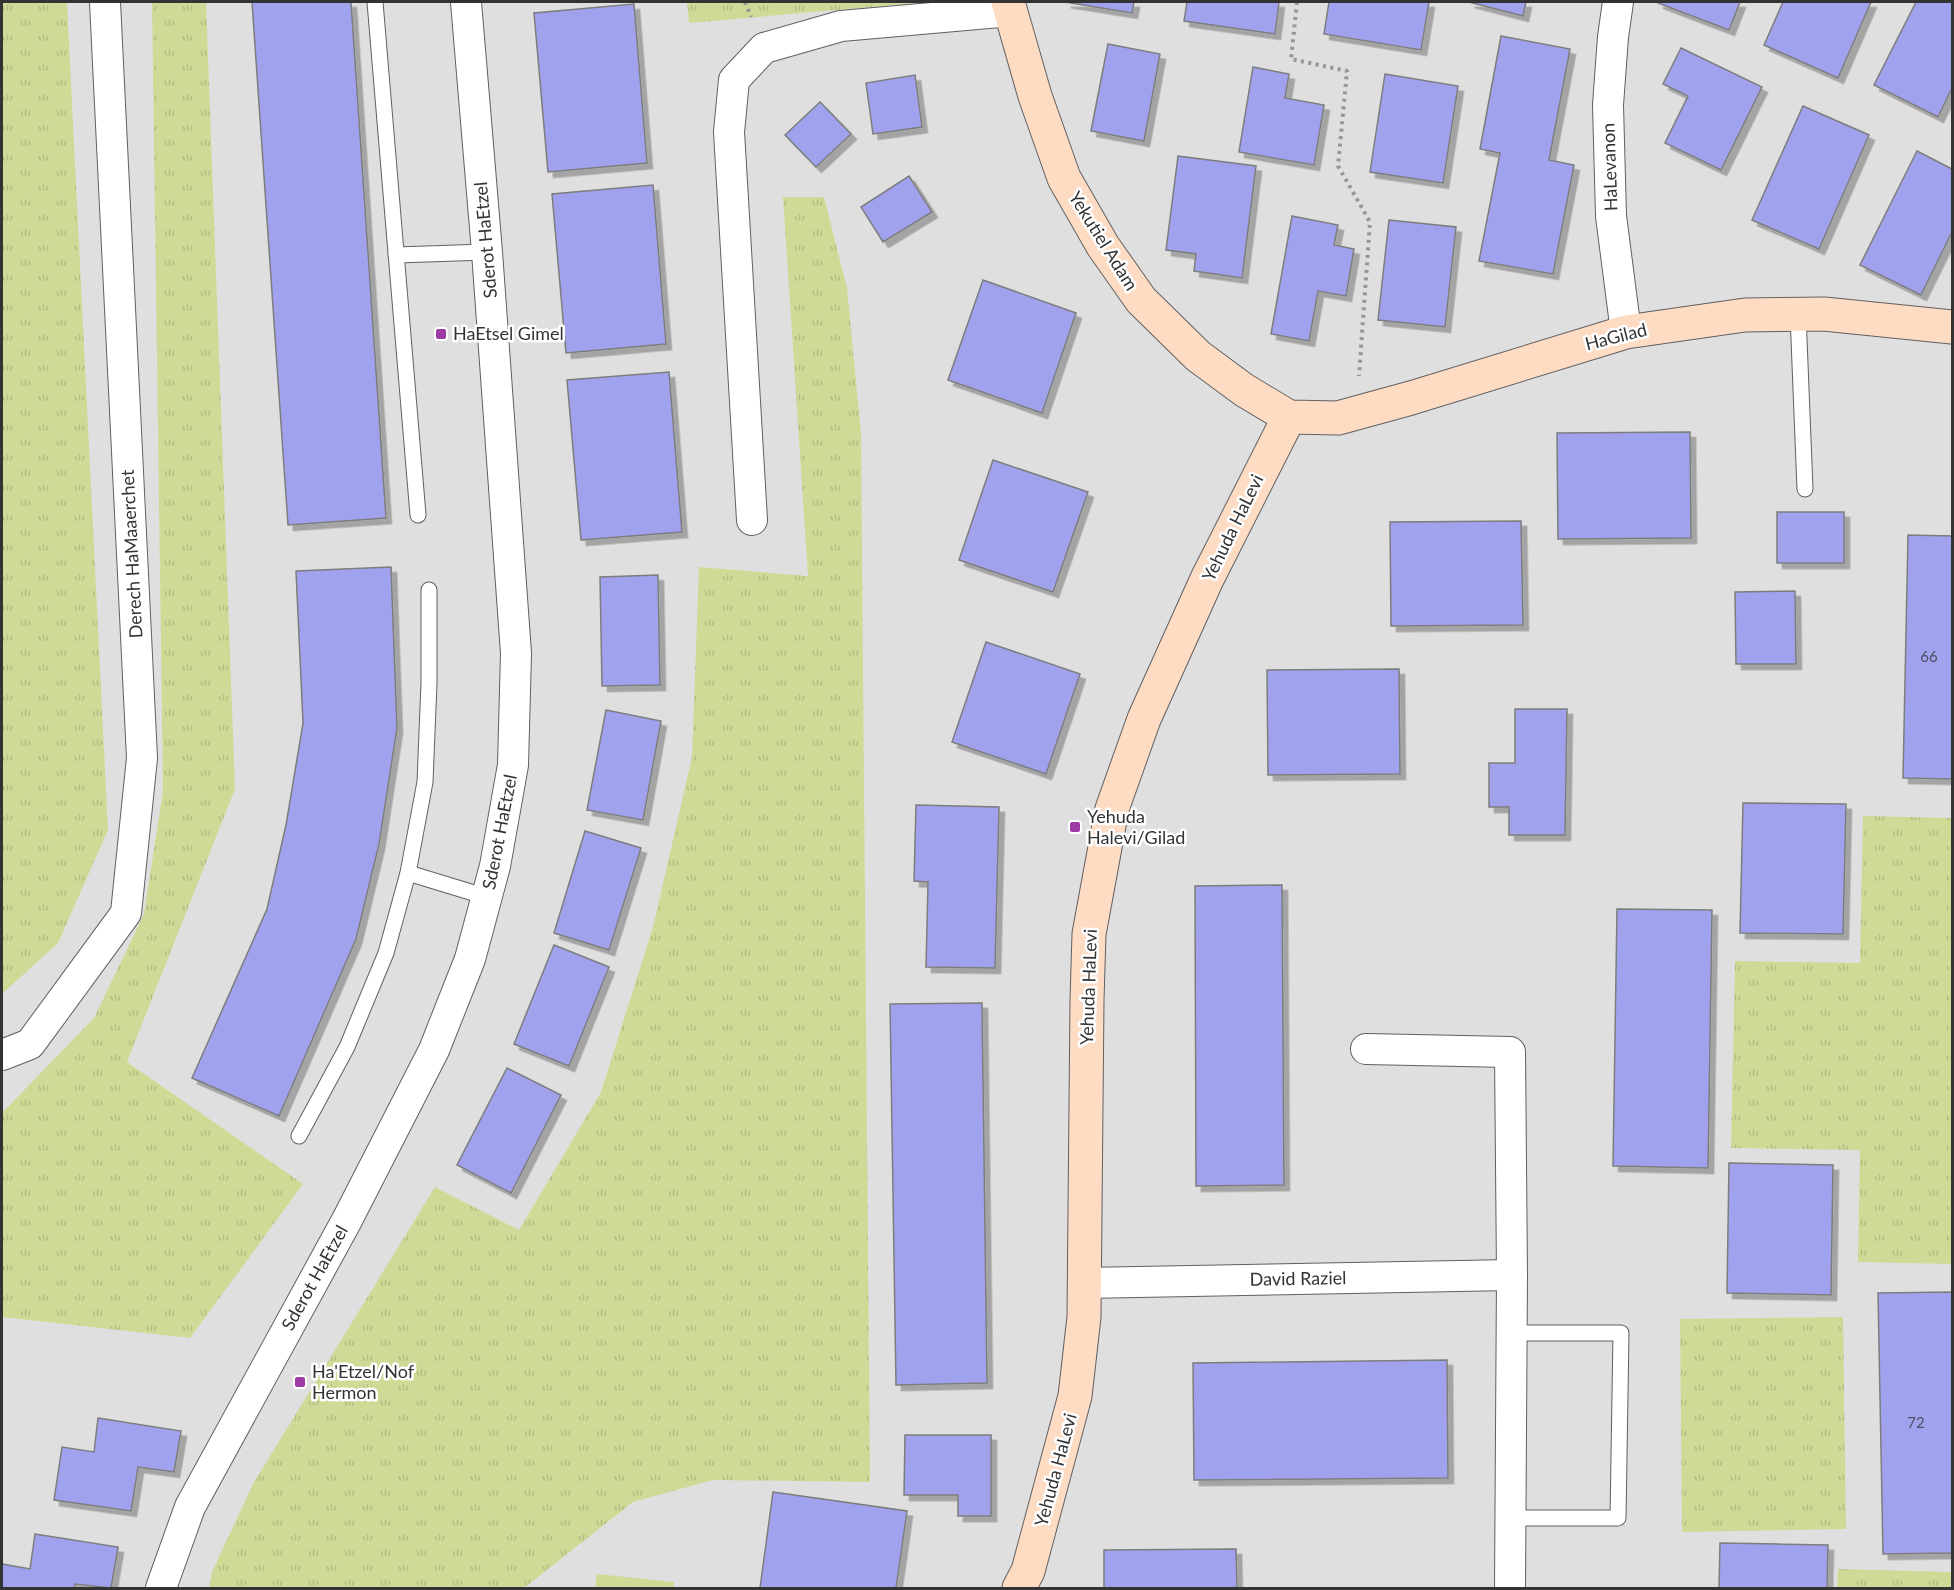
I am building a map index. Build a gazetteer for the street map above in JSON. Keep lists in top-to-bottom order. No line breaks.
{"streets":{"street":["HaLevanon","Sderot HaEtzel","Yekutiel Adam","HaGilad","Yehuda HaLevi","Derech HaMaaerchet","David Raziel"]},"crossings":[["HaLevanon","HaGilad"],["Yekutiel Adam","HaGilad"],["Yekutiel Adam","Yehuda HaLevi"],["HaGilad","Yehuda HaLevi"],["Yehuda HaLevi","David Raziel"]],"places":{"transit":["HaEtsel Gimel","Yehuda Halevi/Gilad","Ha'Etzel/Nof Hermon"]},"house_numbers":["66","72"]}
